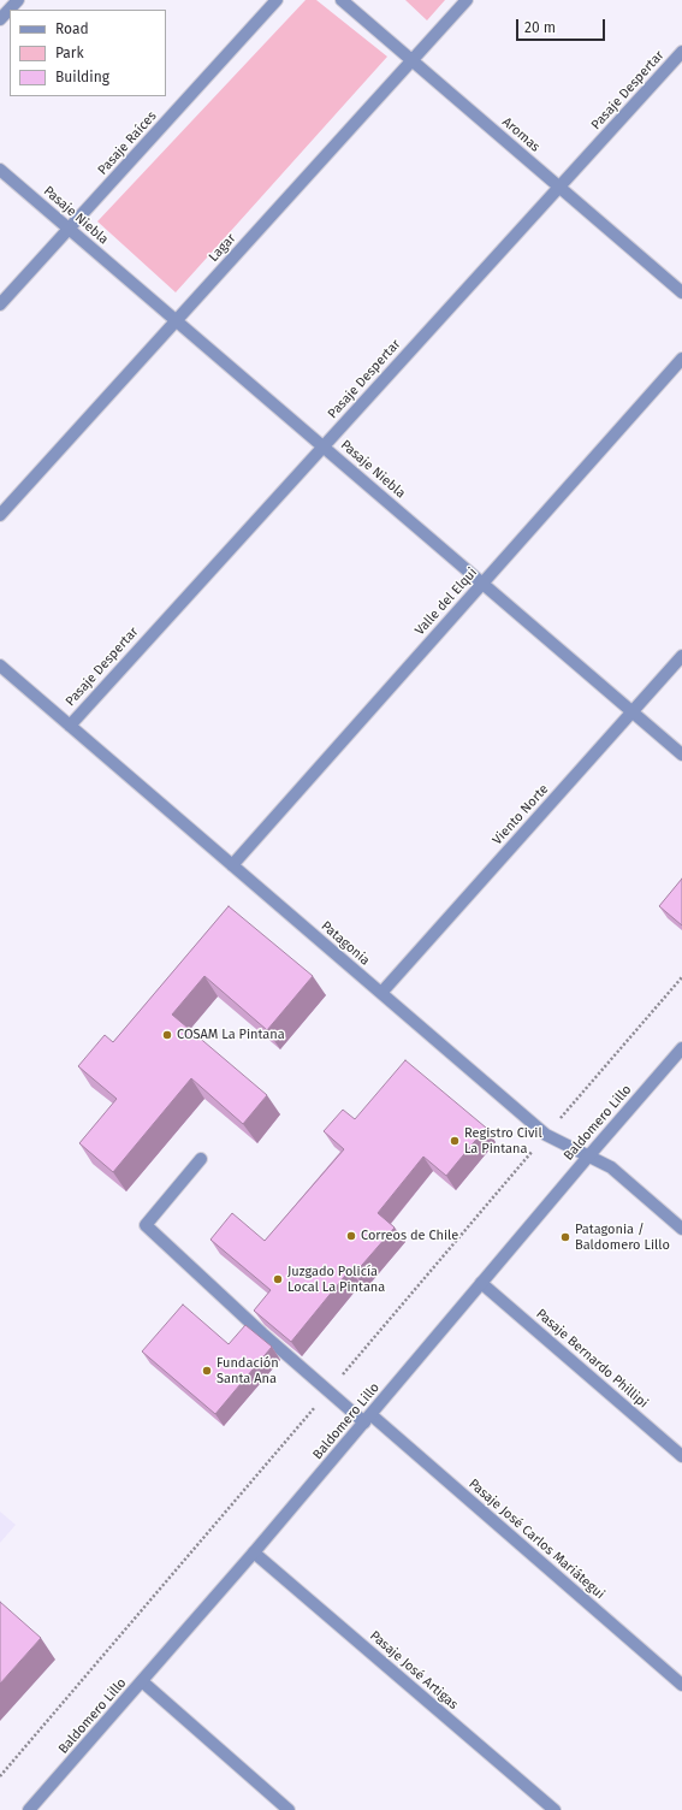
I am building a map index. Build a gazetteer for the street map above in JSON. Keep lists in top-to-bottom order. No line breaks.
{"streets":{"street":["Pasaje Despertar","Aromas","Pasaje Raíces","Pasaje Niebla","Lagar","Valle del Elqui","Viento Norte","Patagonia","Baldomero Lillo","Pasaje Bernardo Phillipi","Pasaje José Carlos Mariátegui","Pasaje José Artigas"]},"crossings":[["Pasaje Despertar","Aromas"],["Pasaje Despertar","Pasaje Niebla"],["Pasaje Despertar","Patagonia"],["Aromas","Lagar"],["Pasaje Raíces","Pasaje Niebla"],["Pasaje Niebla","Lagar"],["Pasaje Niebla","Valle del Elqui"],["Pasaje Niebla","Viento Norte"],["Valle del Elqui","Patagonia"],["Viento Norte","Patagonia"],["Patagonia","Baldomero Lillo"],["Baldomero Lillo","Pasaje Bernardo Phillipi"],["Baldomero Lillo","Pasaje José Carlos Mariátegui"],["Baldomero Lillo","Pasaje José Artigas"]],"places":["COSAM La Pintana","Registro Civil La Pintana","Correos de Chile","Patagonia / Baldomero Lillo","Juzgado Policía Local La Pintana","Fundación Santa Ana"],"legend":["Road","Park","Building"],"scale_bar":"20 m"}
